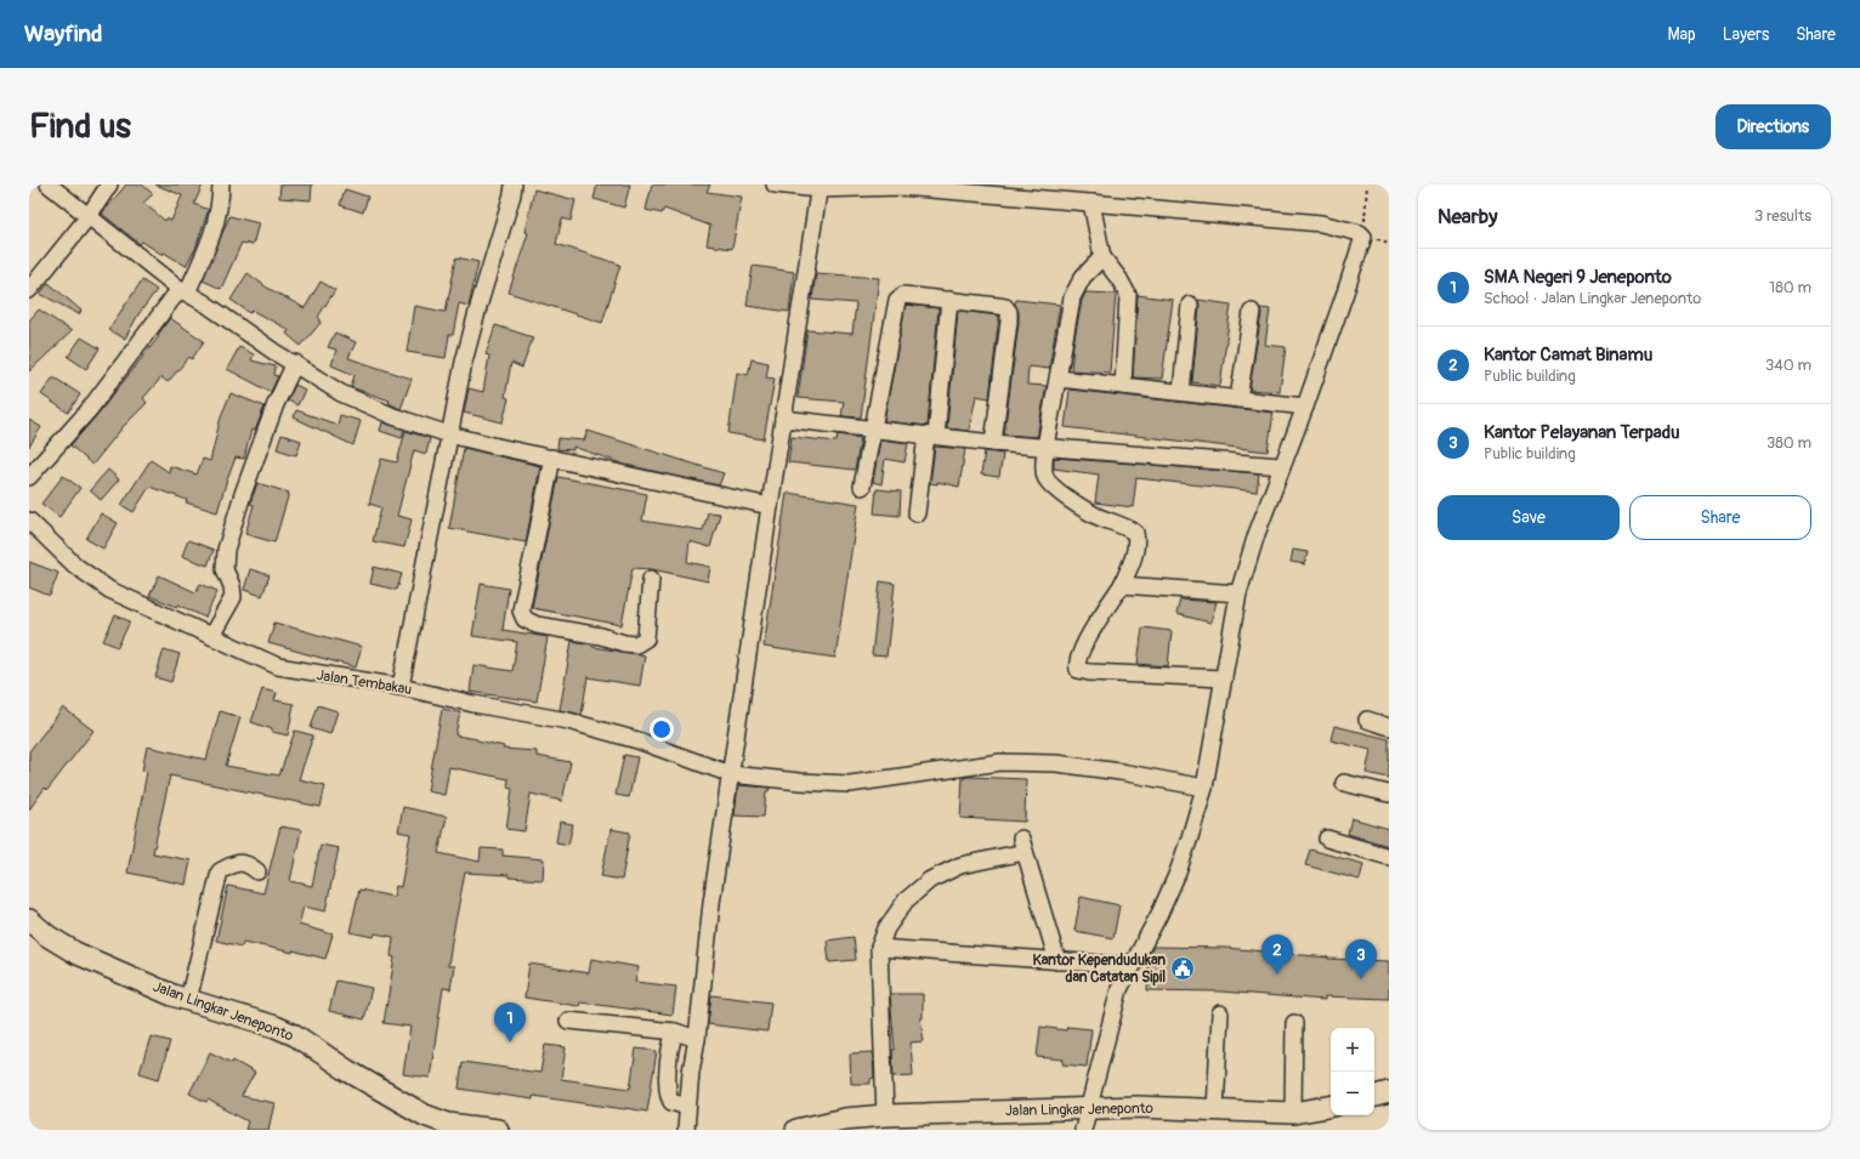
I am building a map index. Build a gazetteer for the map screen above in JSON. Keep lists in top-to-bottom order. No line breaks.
{"streets":{"main road":["Jalan Lingkar Jeneponto"],"street":["Jalan Tembakau"]},"places":{"public building":["Kantor Kependudukan dan Catatan Sipil"]},"page":{"header":"Wayfind","nav":["Map","Layers","Share"],"buttons":["Directions",["Save","Share"]],"title":"Find us","heading":["Nearby","3 results"],"list":[{"mark":"1","name":"SMA Negeri 9 Jeneponto","note":"School · Jalan Lingkar Jeneponto","value":"180 m"},{"mark":"2","name":"Kantor Camat Binamu","note":"Public building","value":"340 m"},{"mark":"3","name":"Kantor Pelayanan Terpadu","note":"Public building","value":"380 m"}],"pins":["2","3","1"],"map_buttons":["+","−"]}}
